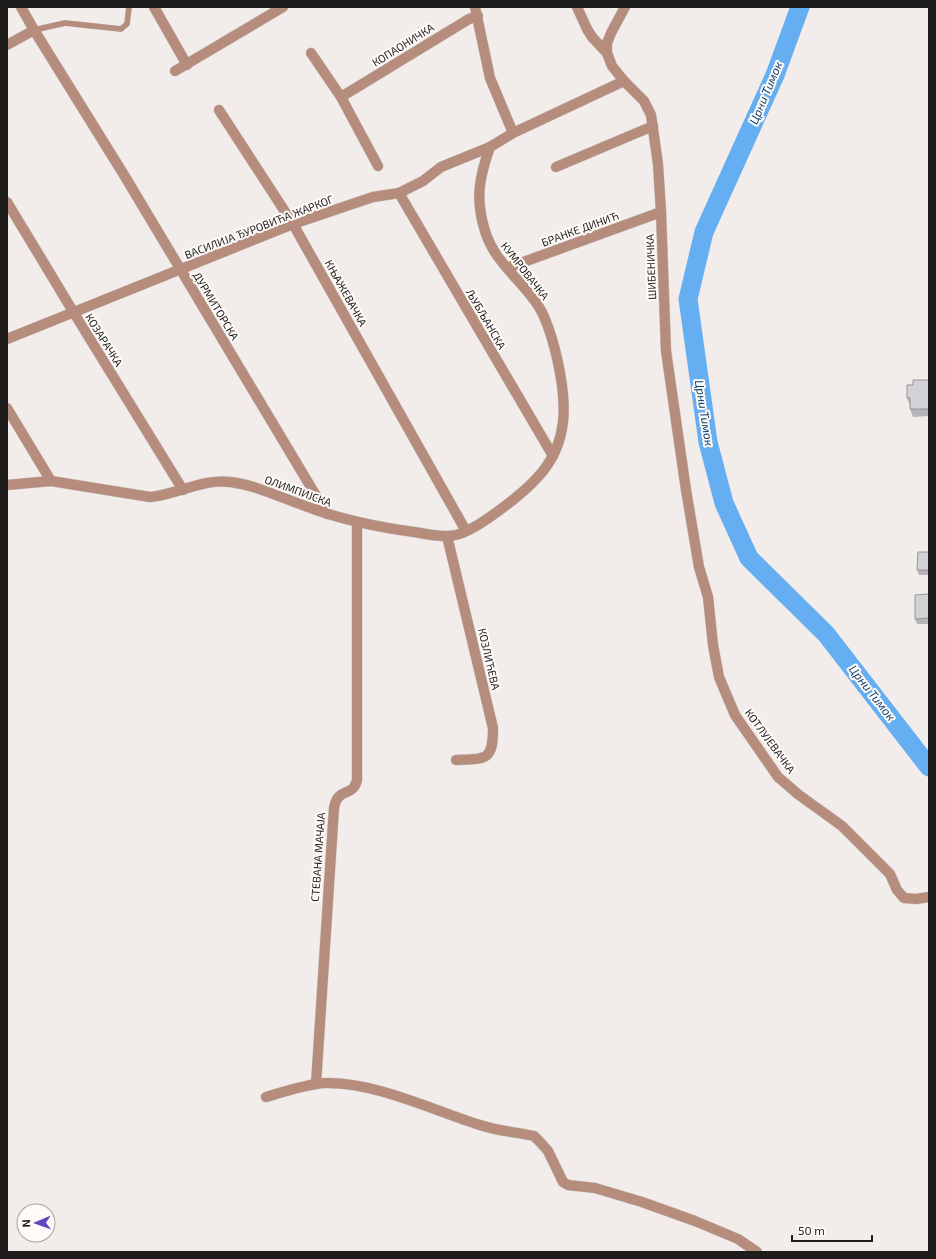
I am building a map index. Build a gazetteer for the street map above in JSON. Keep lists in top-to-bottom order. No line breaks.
{"streets":{"street":["КОПАОНИЧКА","ВАСИЛИЈА ЂУРОВИЋА ЖАРКОГ","БРАНКЕ ДИНИЋ","ШИБЕНИЧКА","КУМРОВАЧКА","КЊАЖЕВАЧКА","ДУРМИТОРСКА","ЉУБЉАНСКА","КОЗАРАЧКА","ОЛИМПИЈСКА","КОЗЛИЋЕВА","КОТЛУЈЕВАЧКА","СТЕВАНА МАЧАЈА"]},"crossings":[["ВАСИЛИЈА ЂУРОВИЋА ЖАРКОГ","ШИБЕНИЧКА"],["ВАСИЛИЈА ЂУРОВИЋА ЖАРКОГ","КУМРОВАЧКА"],["ВАСИЛИЈА ЂУРОВИЋА ЖАРКОГ","КЊАЖЕВАЧКА"],["ВАСИЛИЈА ЂУРОВИЋА ЖАРКОГ","ДУРМИТОРСКА"],["ВАСИЛИЈА ЂУРОВИЋА ЖАРКОГ","ЉУБЉАНСКА"],["ВАСИЛИЈА ЂУРОВИЋА ЖАРКОГ","КОЗАРАЧКА"],["БРАНКЕ ДИНИЋ","ШИБЕНИЧКА"],["БРАНКЕ ДИНИЋ","КУМРОВАЧКА"],["ШИБЕНИЧКА","КОТЛУЈЕВАЧКА"],["КУМРОВАЧКА","ЉУБЉАНСКА"],["КУМРОВАЧКА","ОЛИМПИЈСКА"],["КЊАЖЕВАЧКА","ОЛИМПИЈСКА"],["ДУРМИТОРСКА","ОЛИМПИЈСКА"],["ЉУБЉАНСКА","ОЛИМПИЈСКА"],["КОЗАРАЧКА","ОЛИМПИЈСКА"],["ОЛИМПИЈСКА","КОЗЛИЋЕВА"],["ОЛИМПИЈСКА","СТЕВАНА МАЧАЈА"]],"water":["Црни Тимок"],"scale_bar":"50 m","north":"left"}
